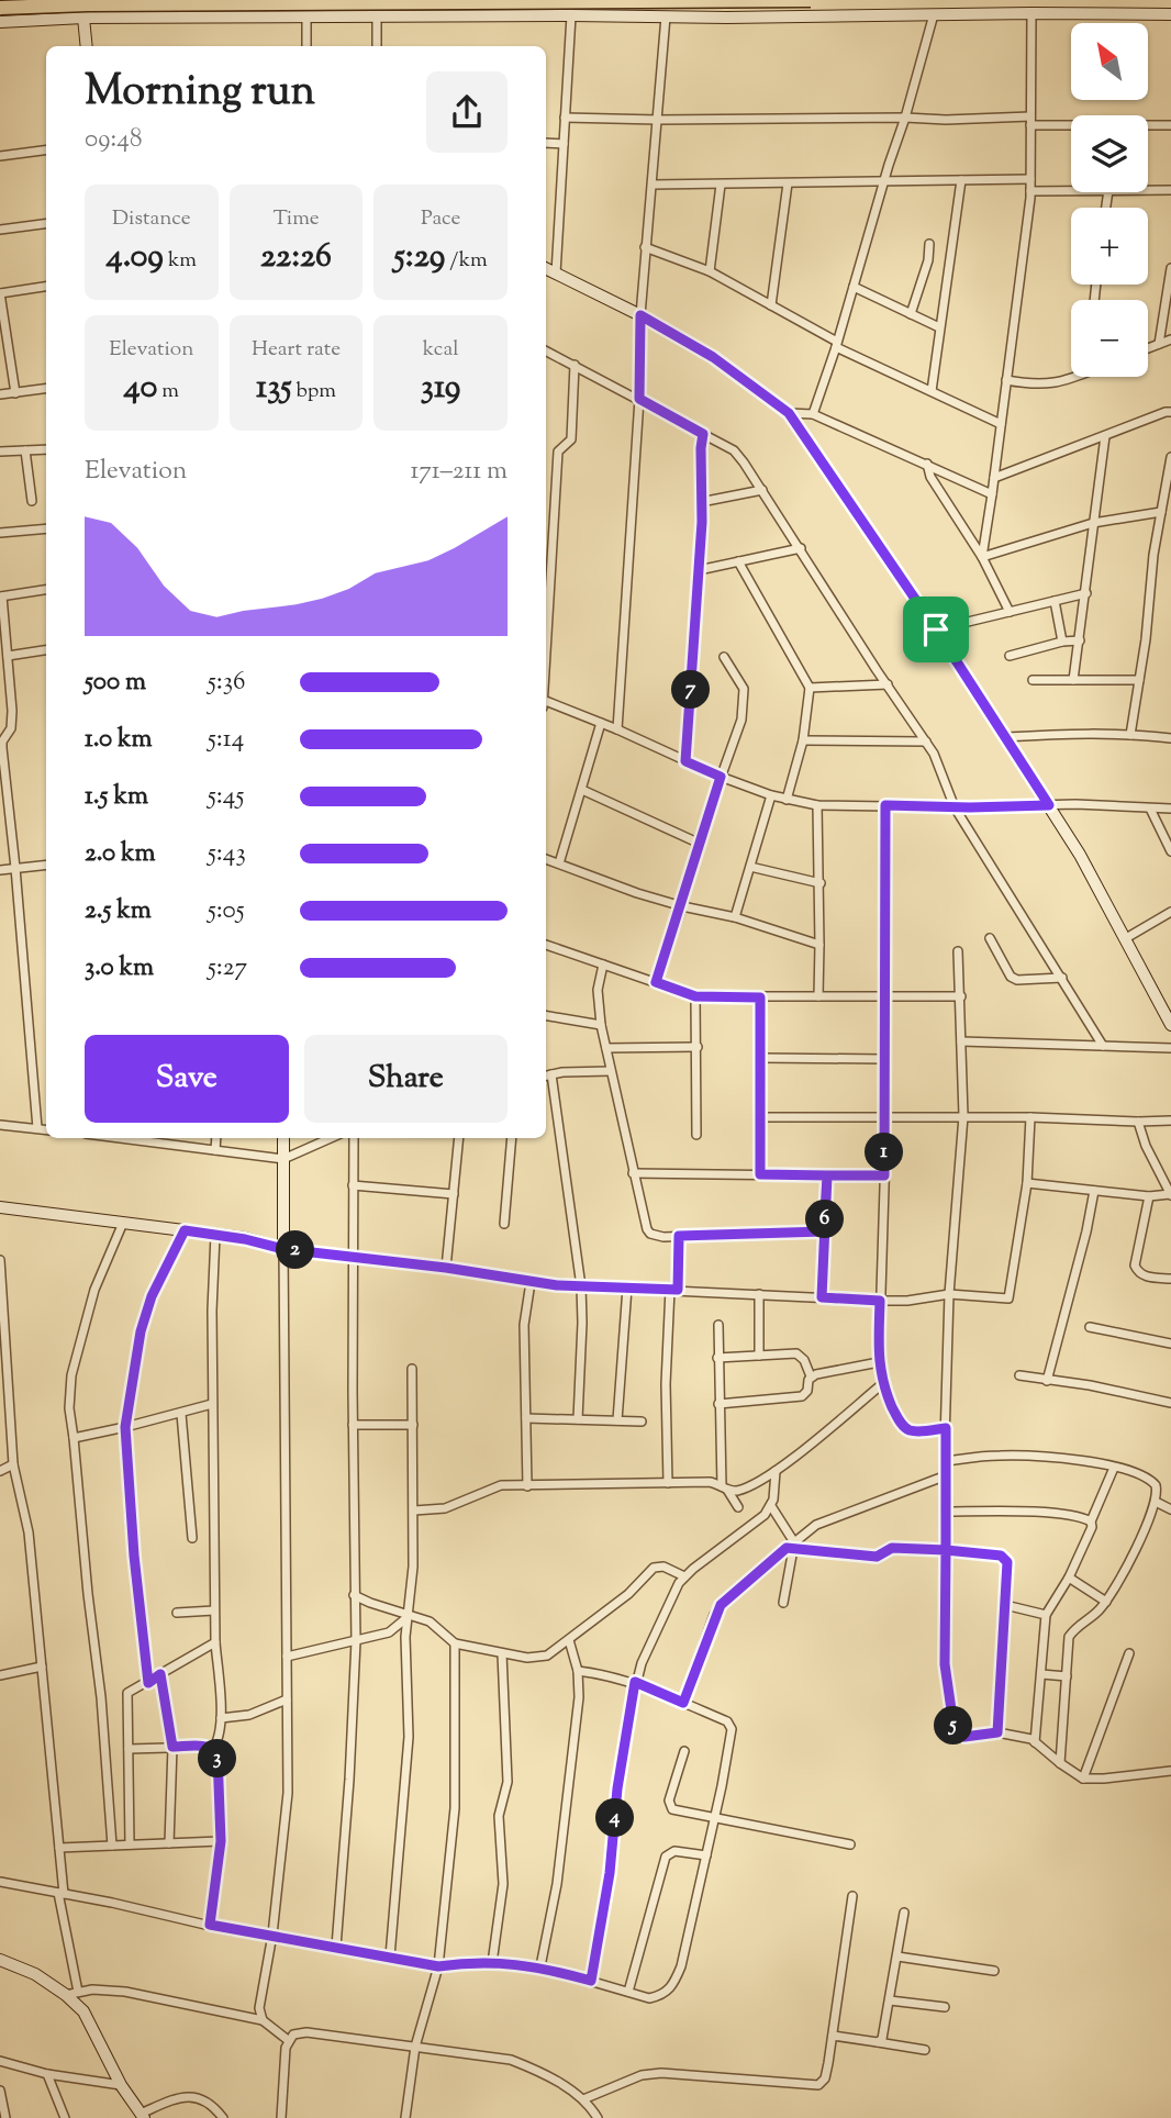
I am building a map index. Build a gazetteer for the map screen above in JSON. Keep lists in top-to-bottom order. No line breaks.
{"north":"top left","page":{"map_buttons":["+","−"],"heading":["Morning run","09:48"],"stats":[["Distance","4.09 km"],["Time","22:26"],["Pace","5:29 /km"],["Elevation","40 m"],["Heart rate","135 bpm"],["kcal","319"]],"chart":["Elevation","171–211 m"],"list":[{"name":"500 m","note":"5:36"},{"name":"1.0 km","note":"5:14"},{"name":"1.5 km","note":"5:45"},{"name":"2.0 km","note":"5:43"},{"name":"2.5 km","note":"5:05"},{"name":"3.0 km","note":"5:27"}],"pins":["7","1","6","2","5","3","4"],"buttons":["Save","Share"]}}
